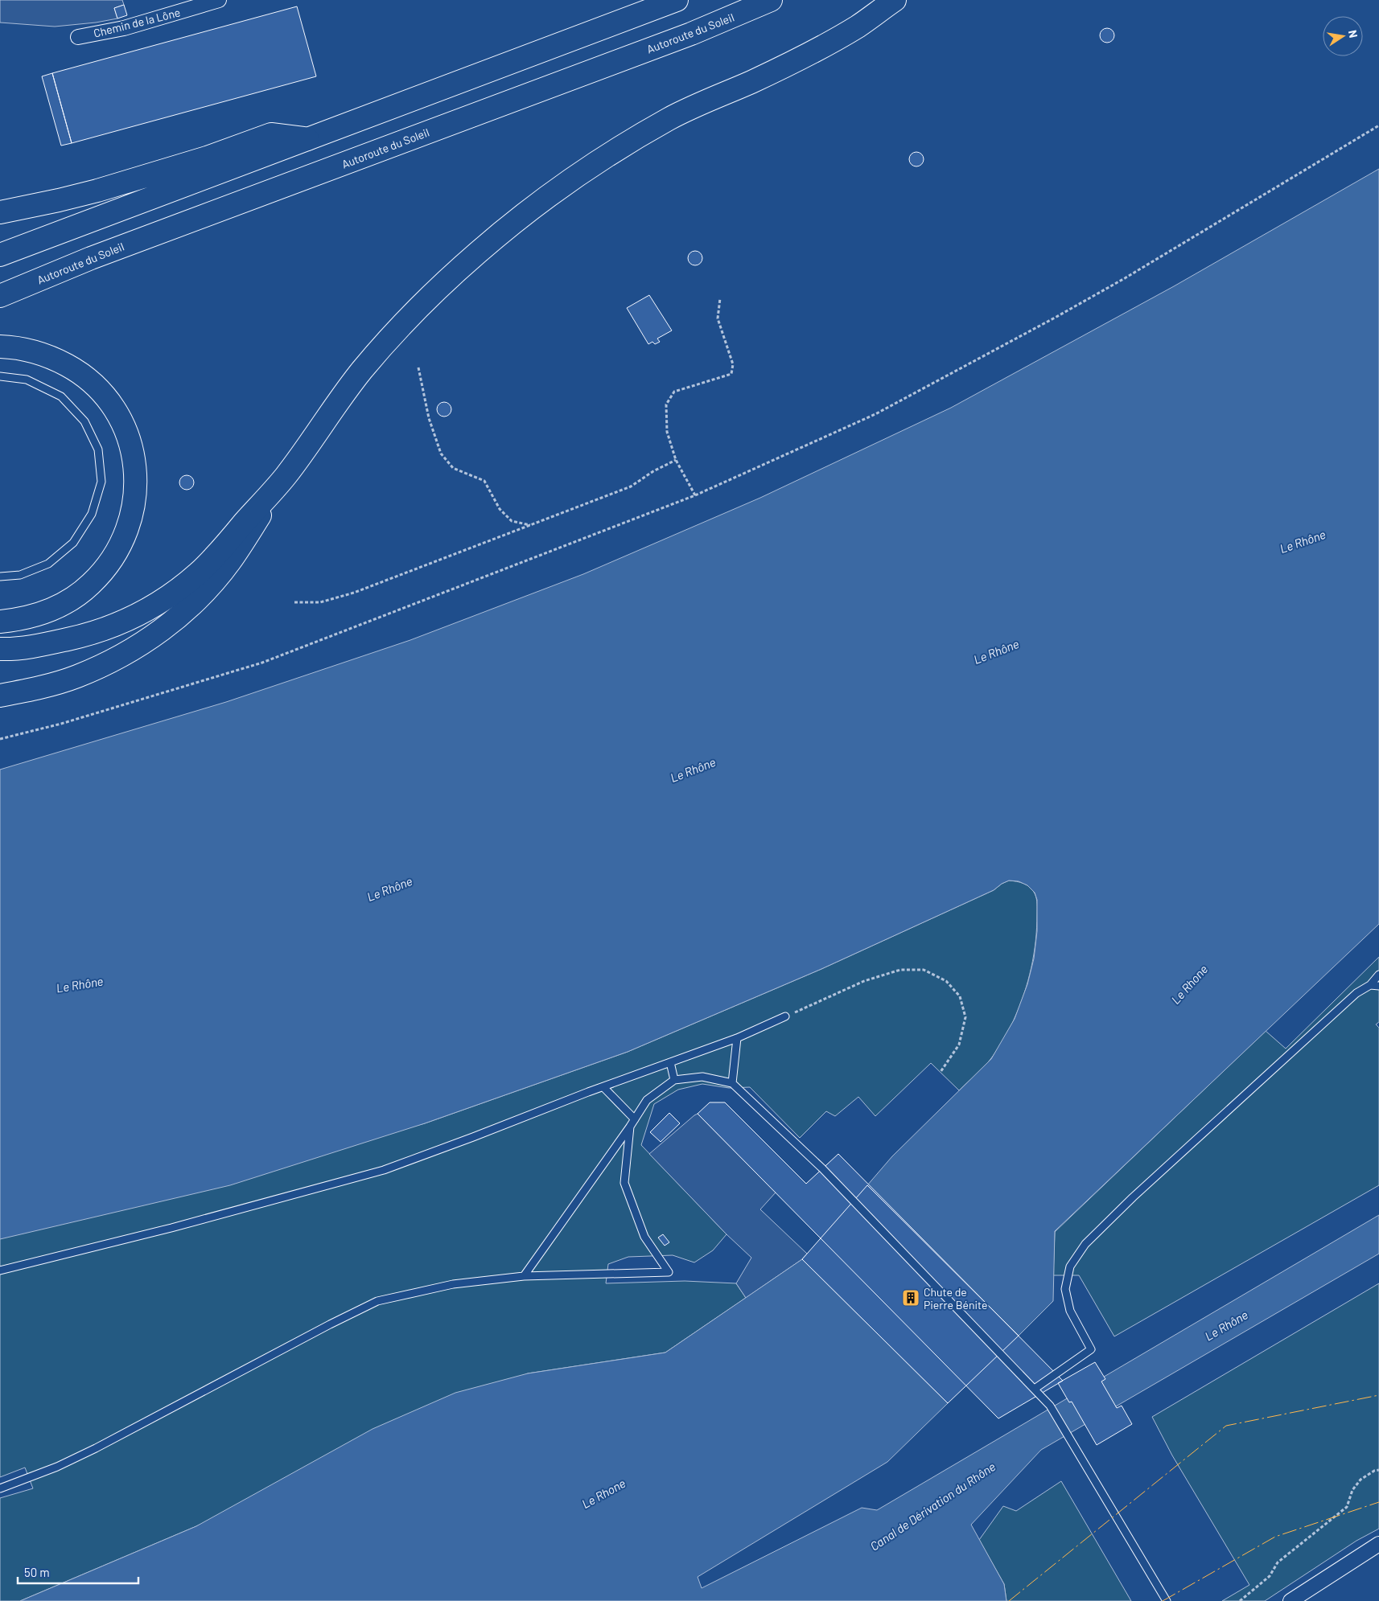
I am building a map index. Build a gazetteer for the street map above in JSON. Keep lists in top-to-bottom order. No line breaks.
{"streets":{"highway":["Autoroute du Soleil"],"street":["Chemin de la Lône"]},"water":["Le Rhône","Le Rhone","Canal de Dérivation du Rhône"],"places":{"building":["Chute de Pierre Bénite"]},"scale_bar":"50 m","north":"right"}
